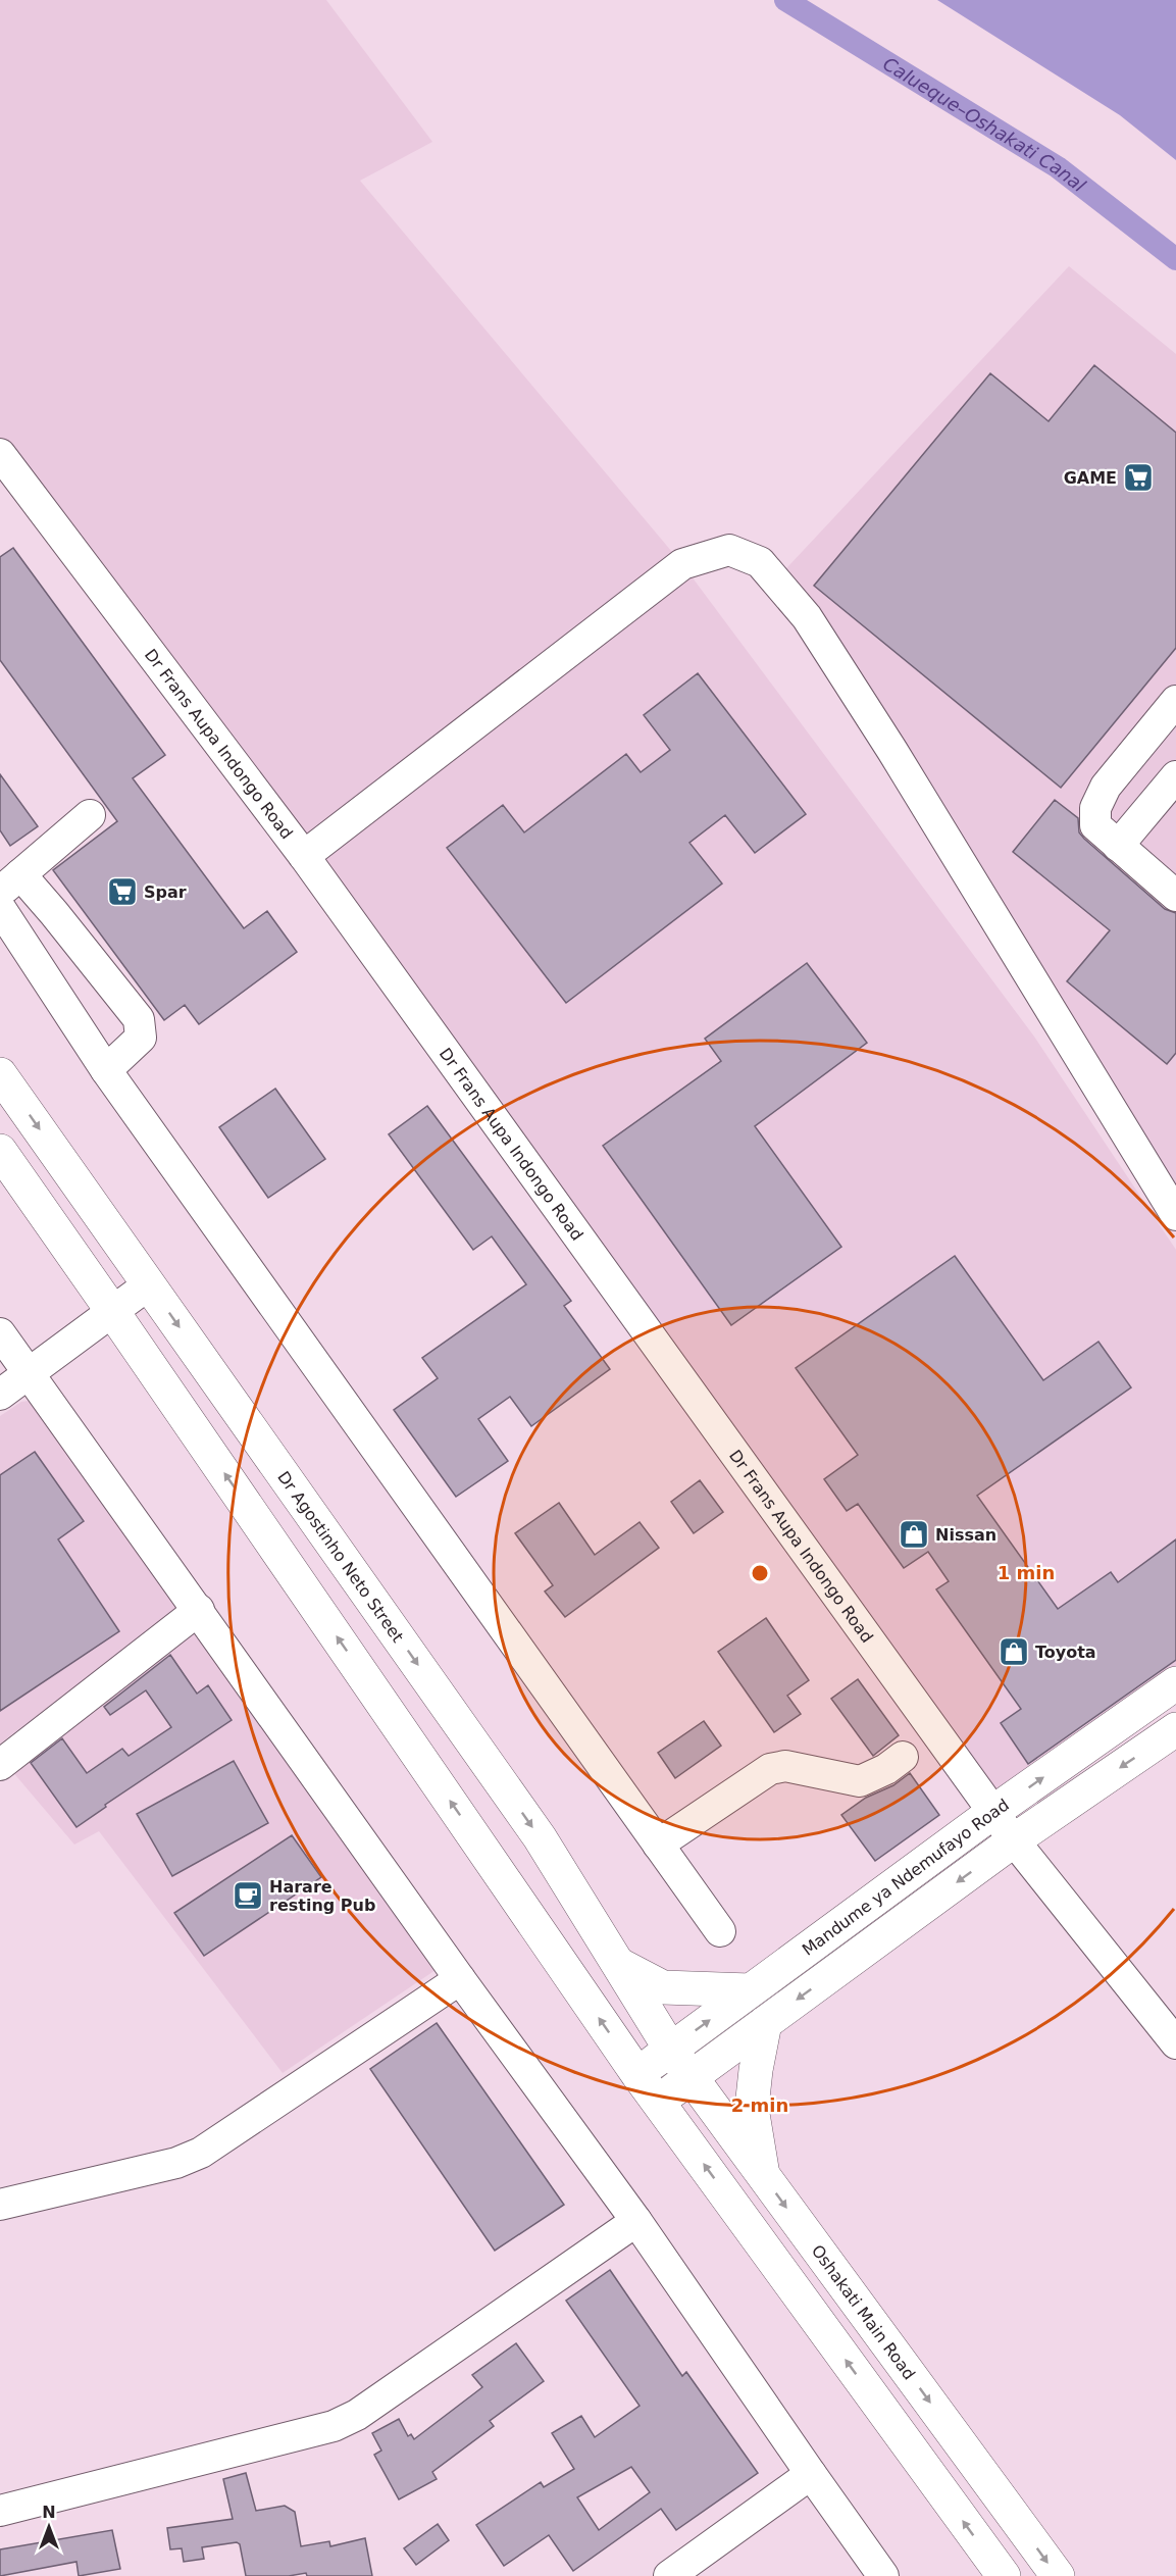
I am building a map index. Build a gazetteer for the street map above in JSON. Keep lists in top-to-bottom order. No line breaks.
{"streets":{"main road":["Dr Agostinho Neto Street","Mandume ya Ndemufayo Road","Oshakati Main Road"],"street":["Dr Frans Aupa Indongo Road"]},"crossings":[["Dr Frans Aupa Indongo Road","Mandume ya Ndemufayo Road"],["Dr Agostinho Neto Street","Mandume ya Ndemufayo Road"],["Dr Agostinho Neto Street","Oshakati Main Road"],["Mandume ya Ndemufayo Road","Oshakati Main Road"]],"water":["Calueque–Oshakati Canal"],"places":{"supermarket":["GAME","Spar"],"shop":["Nissan","Toyota"],"cafe":["Harare resting Pub"]},"north":"top","rings":["1 min","2 min"]}
